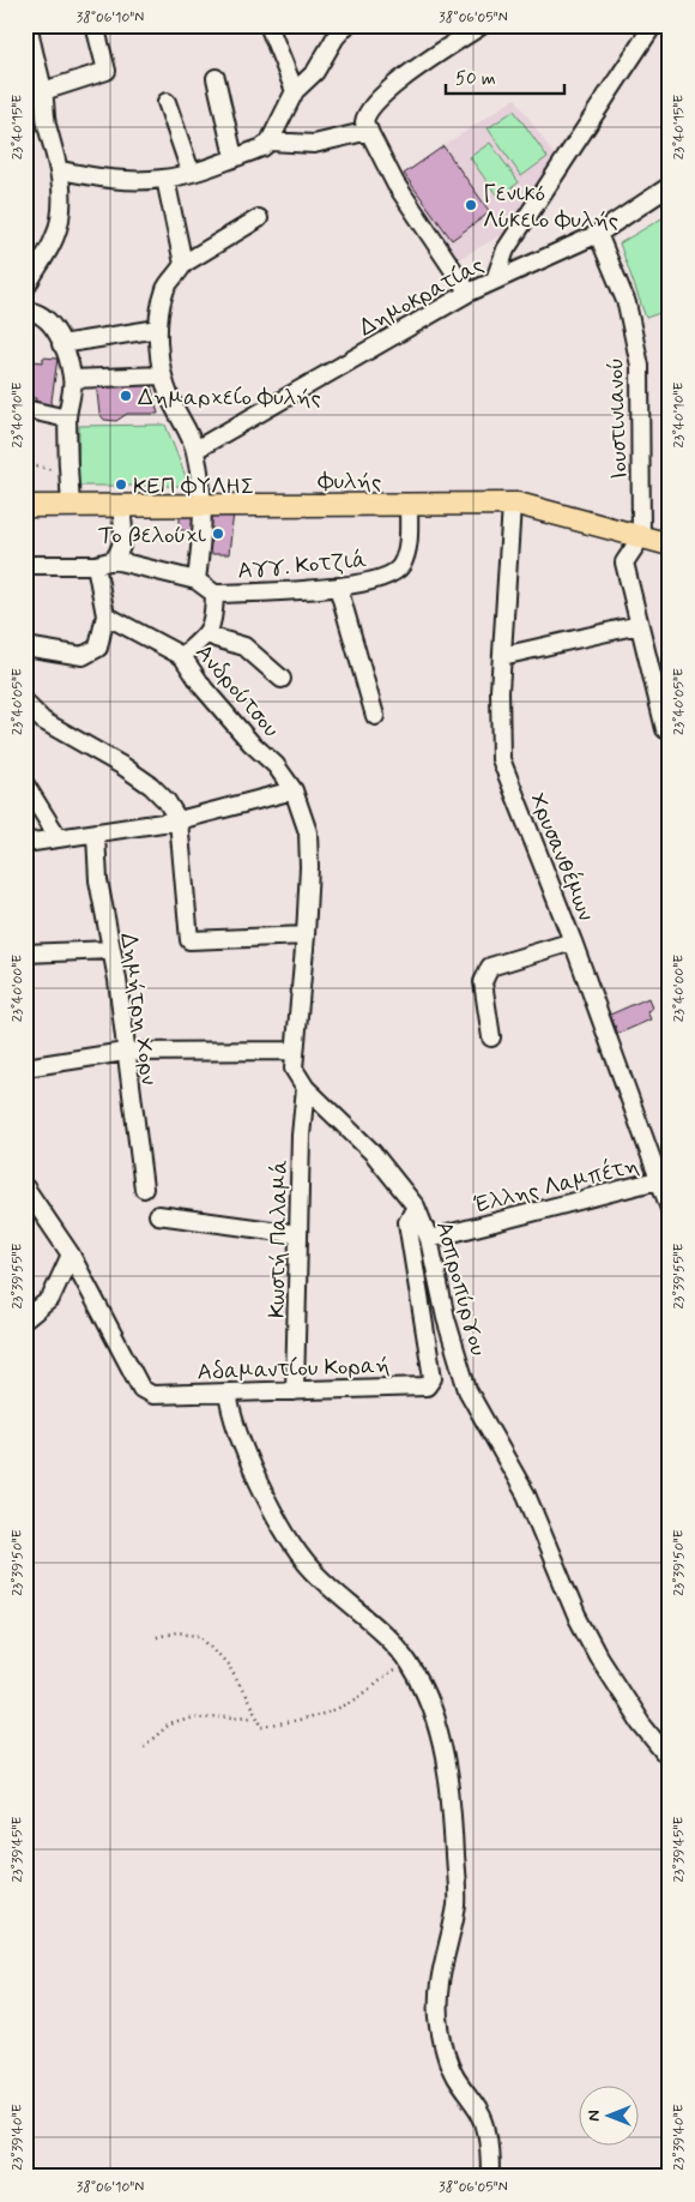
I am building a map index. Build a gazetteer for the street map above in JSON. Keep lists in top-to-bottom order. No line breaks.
{"streets":{"main road":["Φυλής"],"street":["Δημοκρατίας","Ιουστινιανού","Αγγ. Κοτζιά","Ανδρούτσου","Χρυσανθέμων","Δημήτρη Χορν","Έλλης Λαμπέτη","Κωστή Παλαμά","Ασπροπύργου","Αδαμαντίου Κοραή"]},"crossings":[["Δημοκρατίας","Ιουστινιανού"],["Ιουστινιανού","Φυλής"],["Φυλής","Αγγ. Κοτζιά"],["Φυλής","Χρυσανθέμων"],["Ανδρούτσου","Ασπροπύργου"],["Χρυσανθέμων","Έλλης Λαμπέτη"],["Έλλης Λαμπέτη","Ασπροπύργου"],["Κωστή Παλαμά","Ασπροπύργου"],["Κωστή Παλαμά","Αδαμαντίου Κοραή"],["Ασπροπύργου","Αδαμαντίου Κοραή"]],"places":["Γενικό Λύκειο Φυλής","Δημαρχείο Φυλής","ΚΕΠ ΦΥΛΗΣ","Το βελούχι"],"scale_bar":"50 m","north":"left","coordinates":["38°06'10\"N","38°06'05\"N","23°40'15\"E","23°40'10\"E","23°40'05\"E","23°40'00\"E","23°39'55\"E","23°39'50\"E","23°39'45\"E","23°39'40\"E"]}
